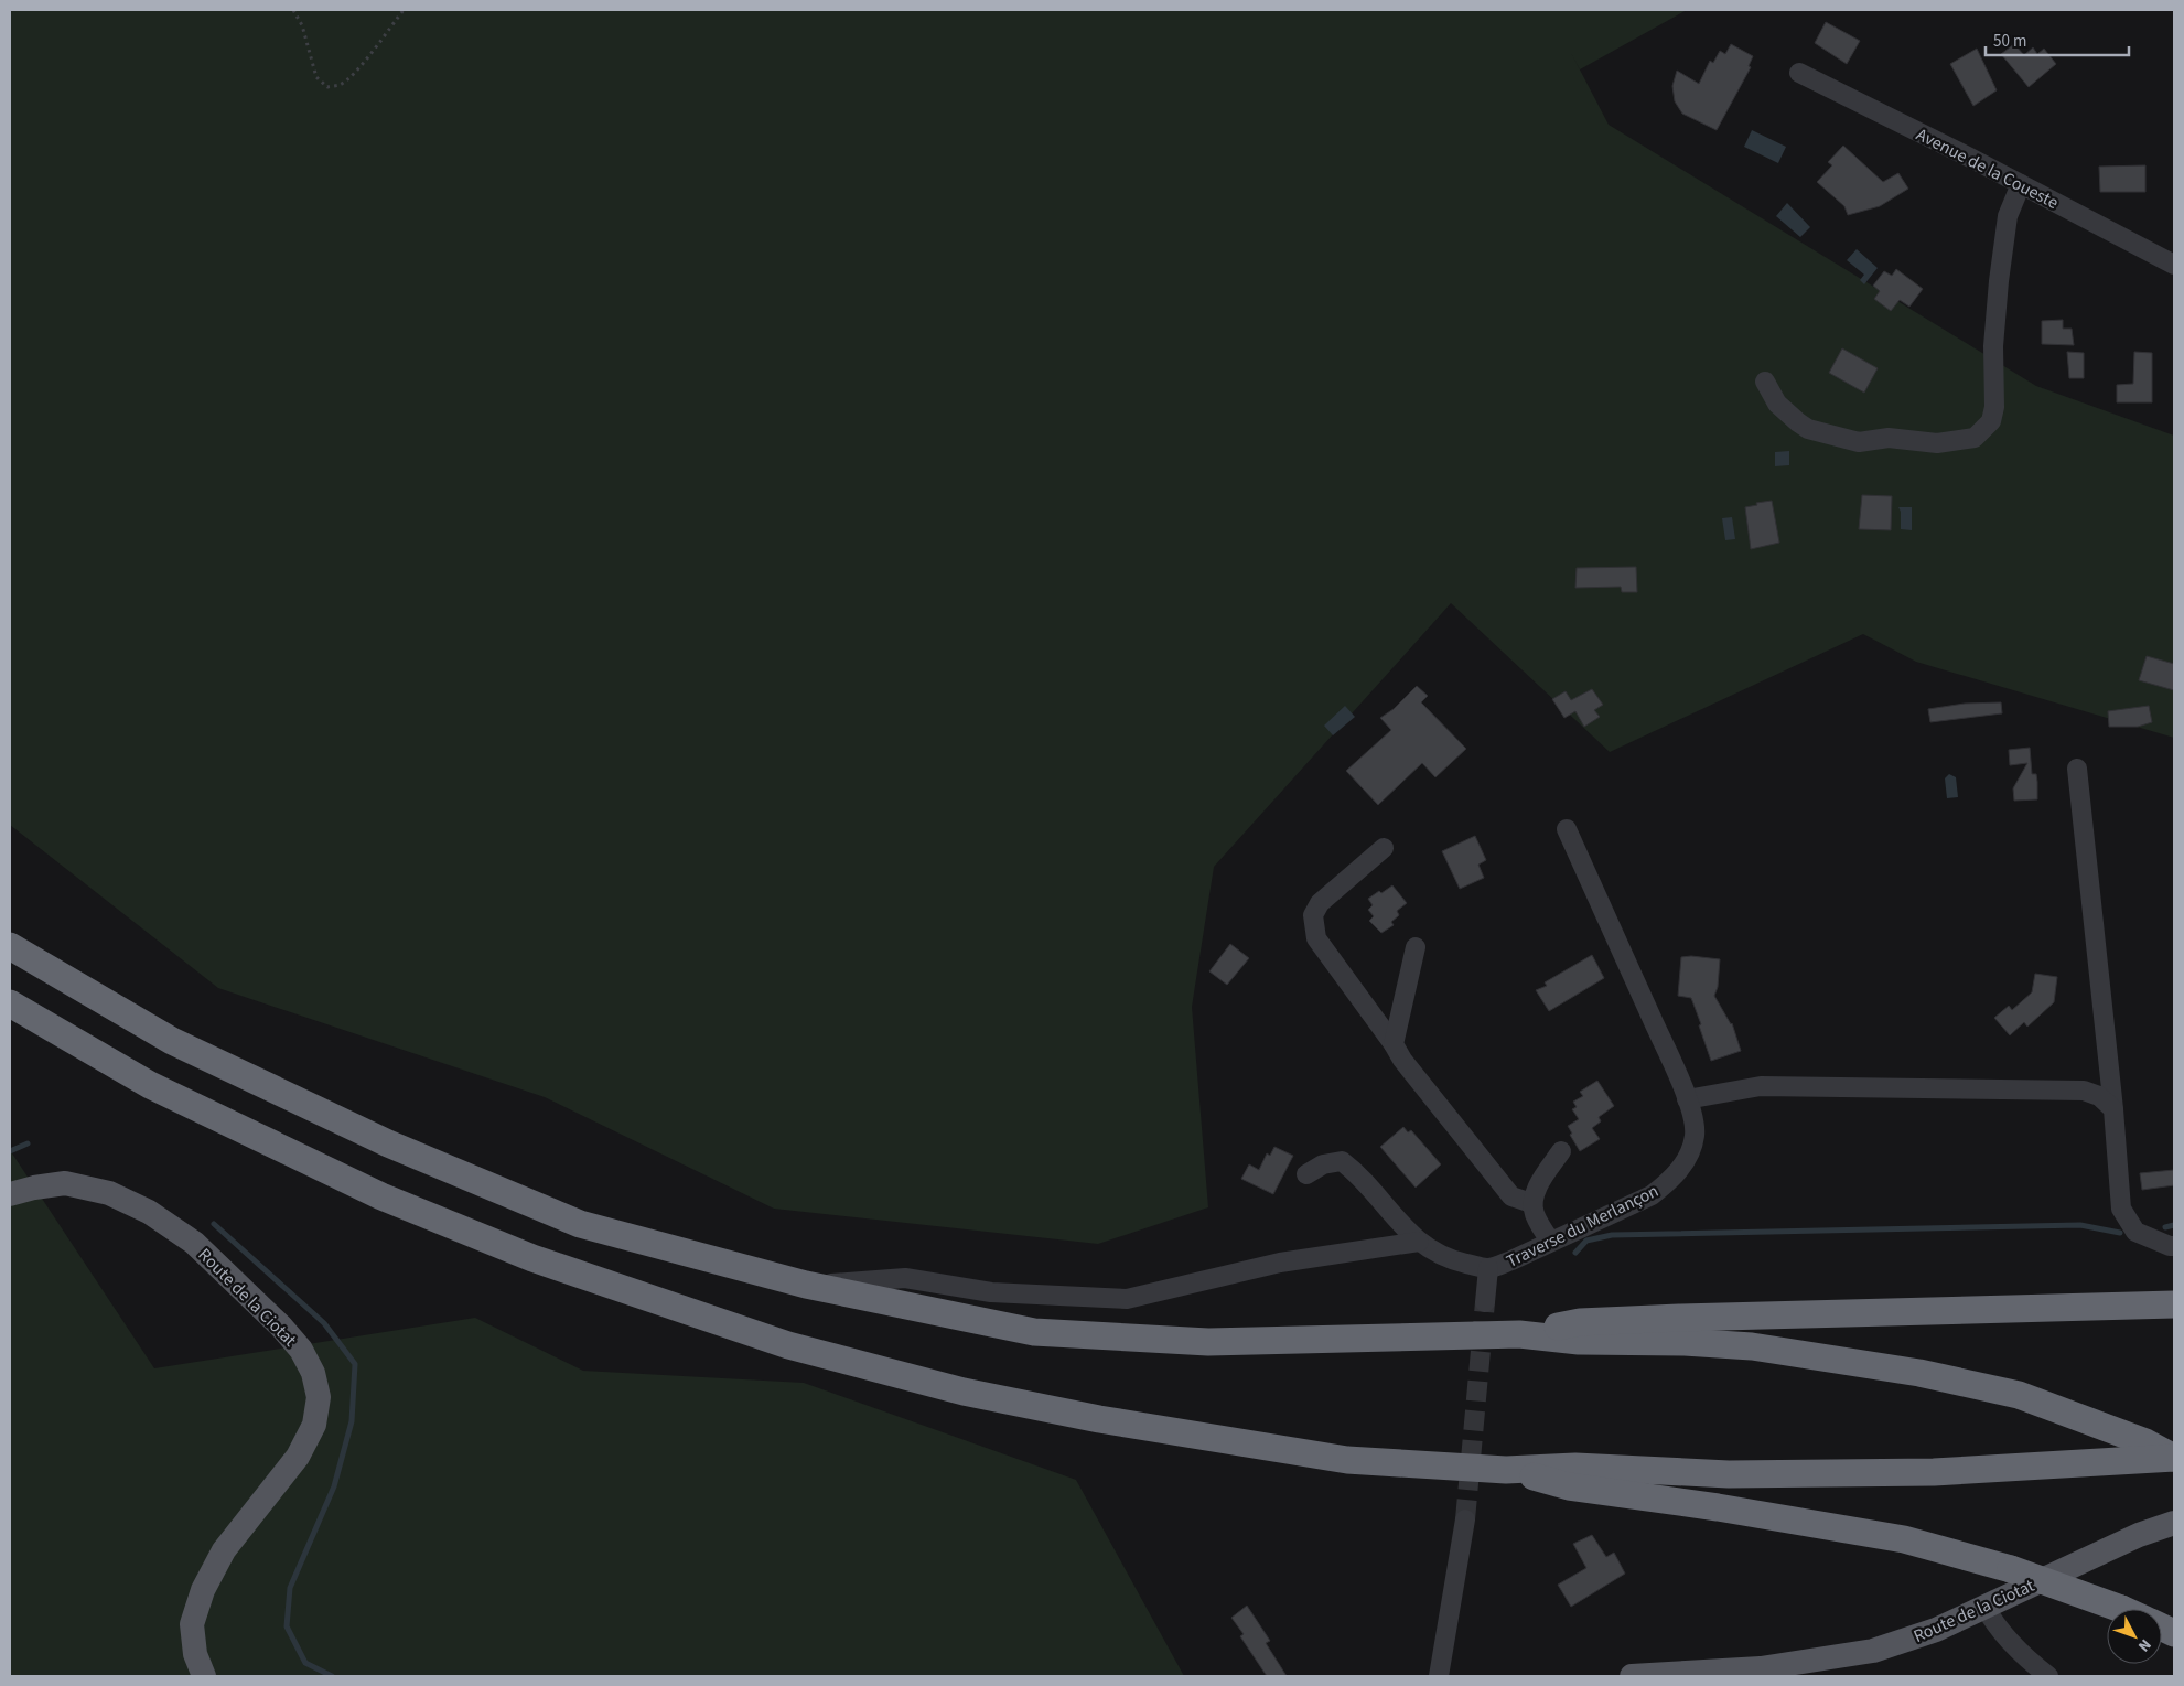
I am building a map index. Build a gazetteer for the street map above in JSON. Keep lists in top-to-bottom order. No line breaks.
{"streets":{"main road":["Route de la Ciotat"],"street":["Avenue de la Coueste","Traverse du Merlançon"]},"scale_bar":"50 m","north":"bottom right"}
